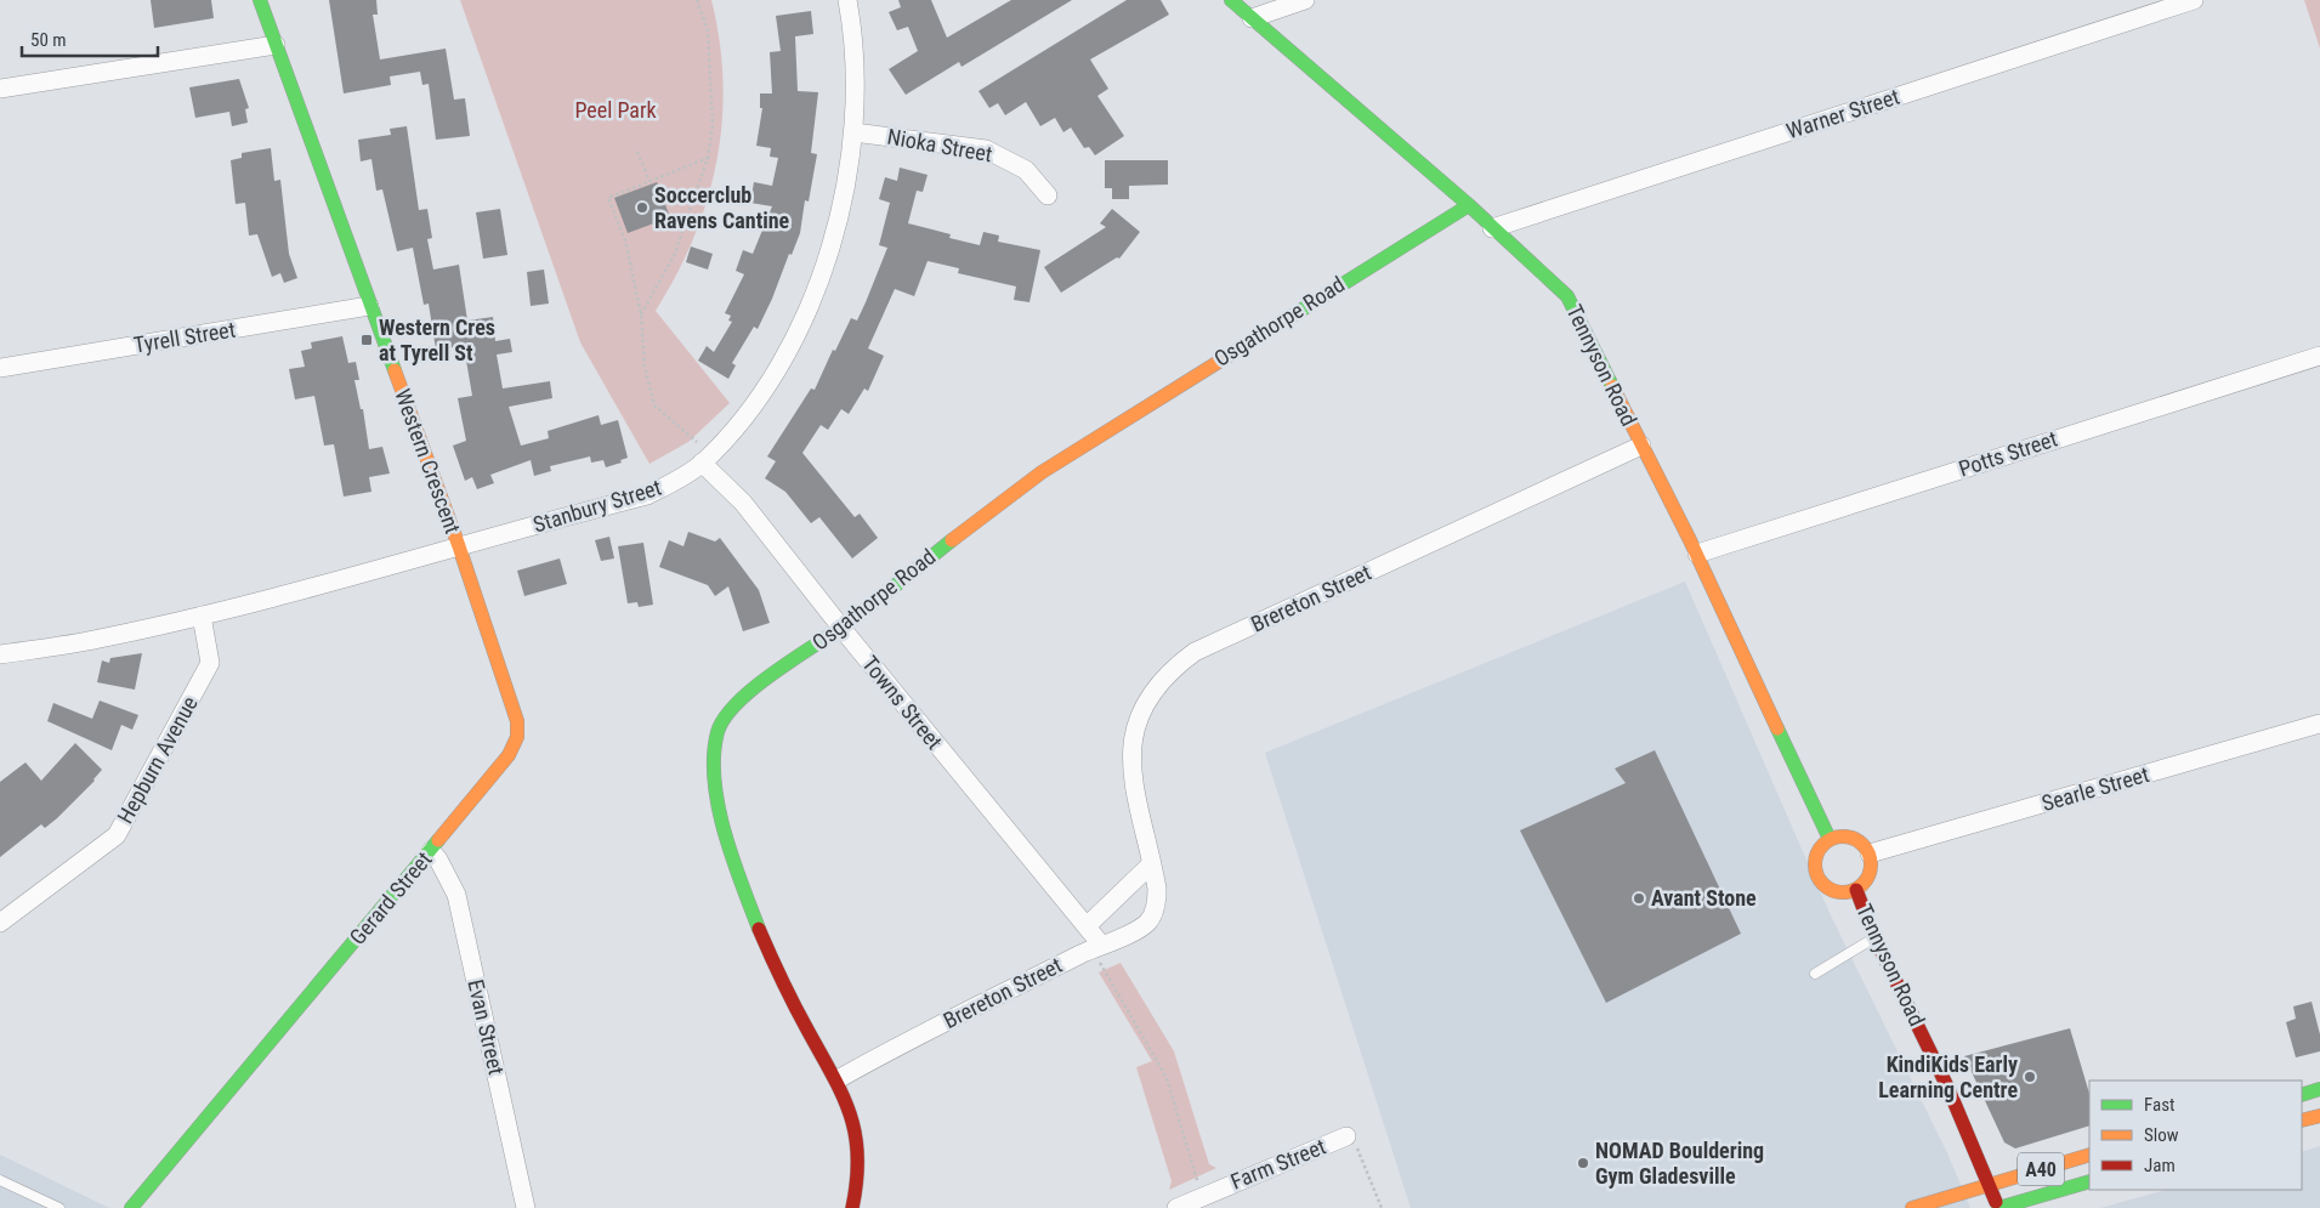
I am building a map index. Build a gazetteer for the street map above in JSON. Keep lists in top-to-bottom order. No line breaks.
{"streets":{"main road":["Osgathorpe Road","Tennyson Road","Western Crescent","Gerard Street","A40"],"street":["Warner Street","Nioka Street","Tyrell Street","Potts Street","Stanbury Street","Brereton Street","Towns Street","Hepburn Avenue","Searle Street","Evan Street","Farm Street"]},"crossings":[["Warner Street","Tennyson Road"],["Nioka Street","Stanbury Street"],["Osgathorpe Road","Tennyson Road"],["Osgathorpe Road","Brereton Street"],["Osgathorpe Road","Towns Street"],["Tyrell Street","Western Crescent"],["Tennyson Road","Potts Street"],["Tennyson Road","Brereton Street"],["Tennyson Road","Searle Street"],["Tennyson Road","A40"],["Western Crescent","Stanbury Street"],["Western Crescent","Hepburn Avenue"],["Western Crescent","Gerard Street"],["Stanbury Street","Towns Street"],["Stanbury Street","Gerard Street"],["Brereton Street","Towns Street"],["Gerard Street","Evan Street"]],"parks":["Peel Park"],"places":{"other":["Soccerclub Ravens Cantine","Avant Stone","KindiKids Early Learning Centre","NOMAD Bouldering Gym Gladesville"],"transit":["Western Cres at Tyrell St"]},"legend":["Fast","Slow","Jam"],"scale_bar":"50 m"}
